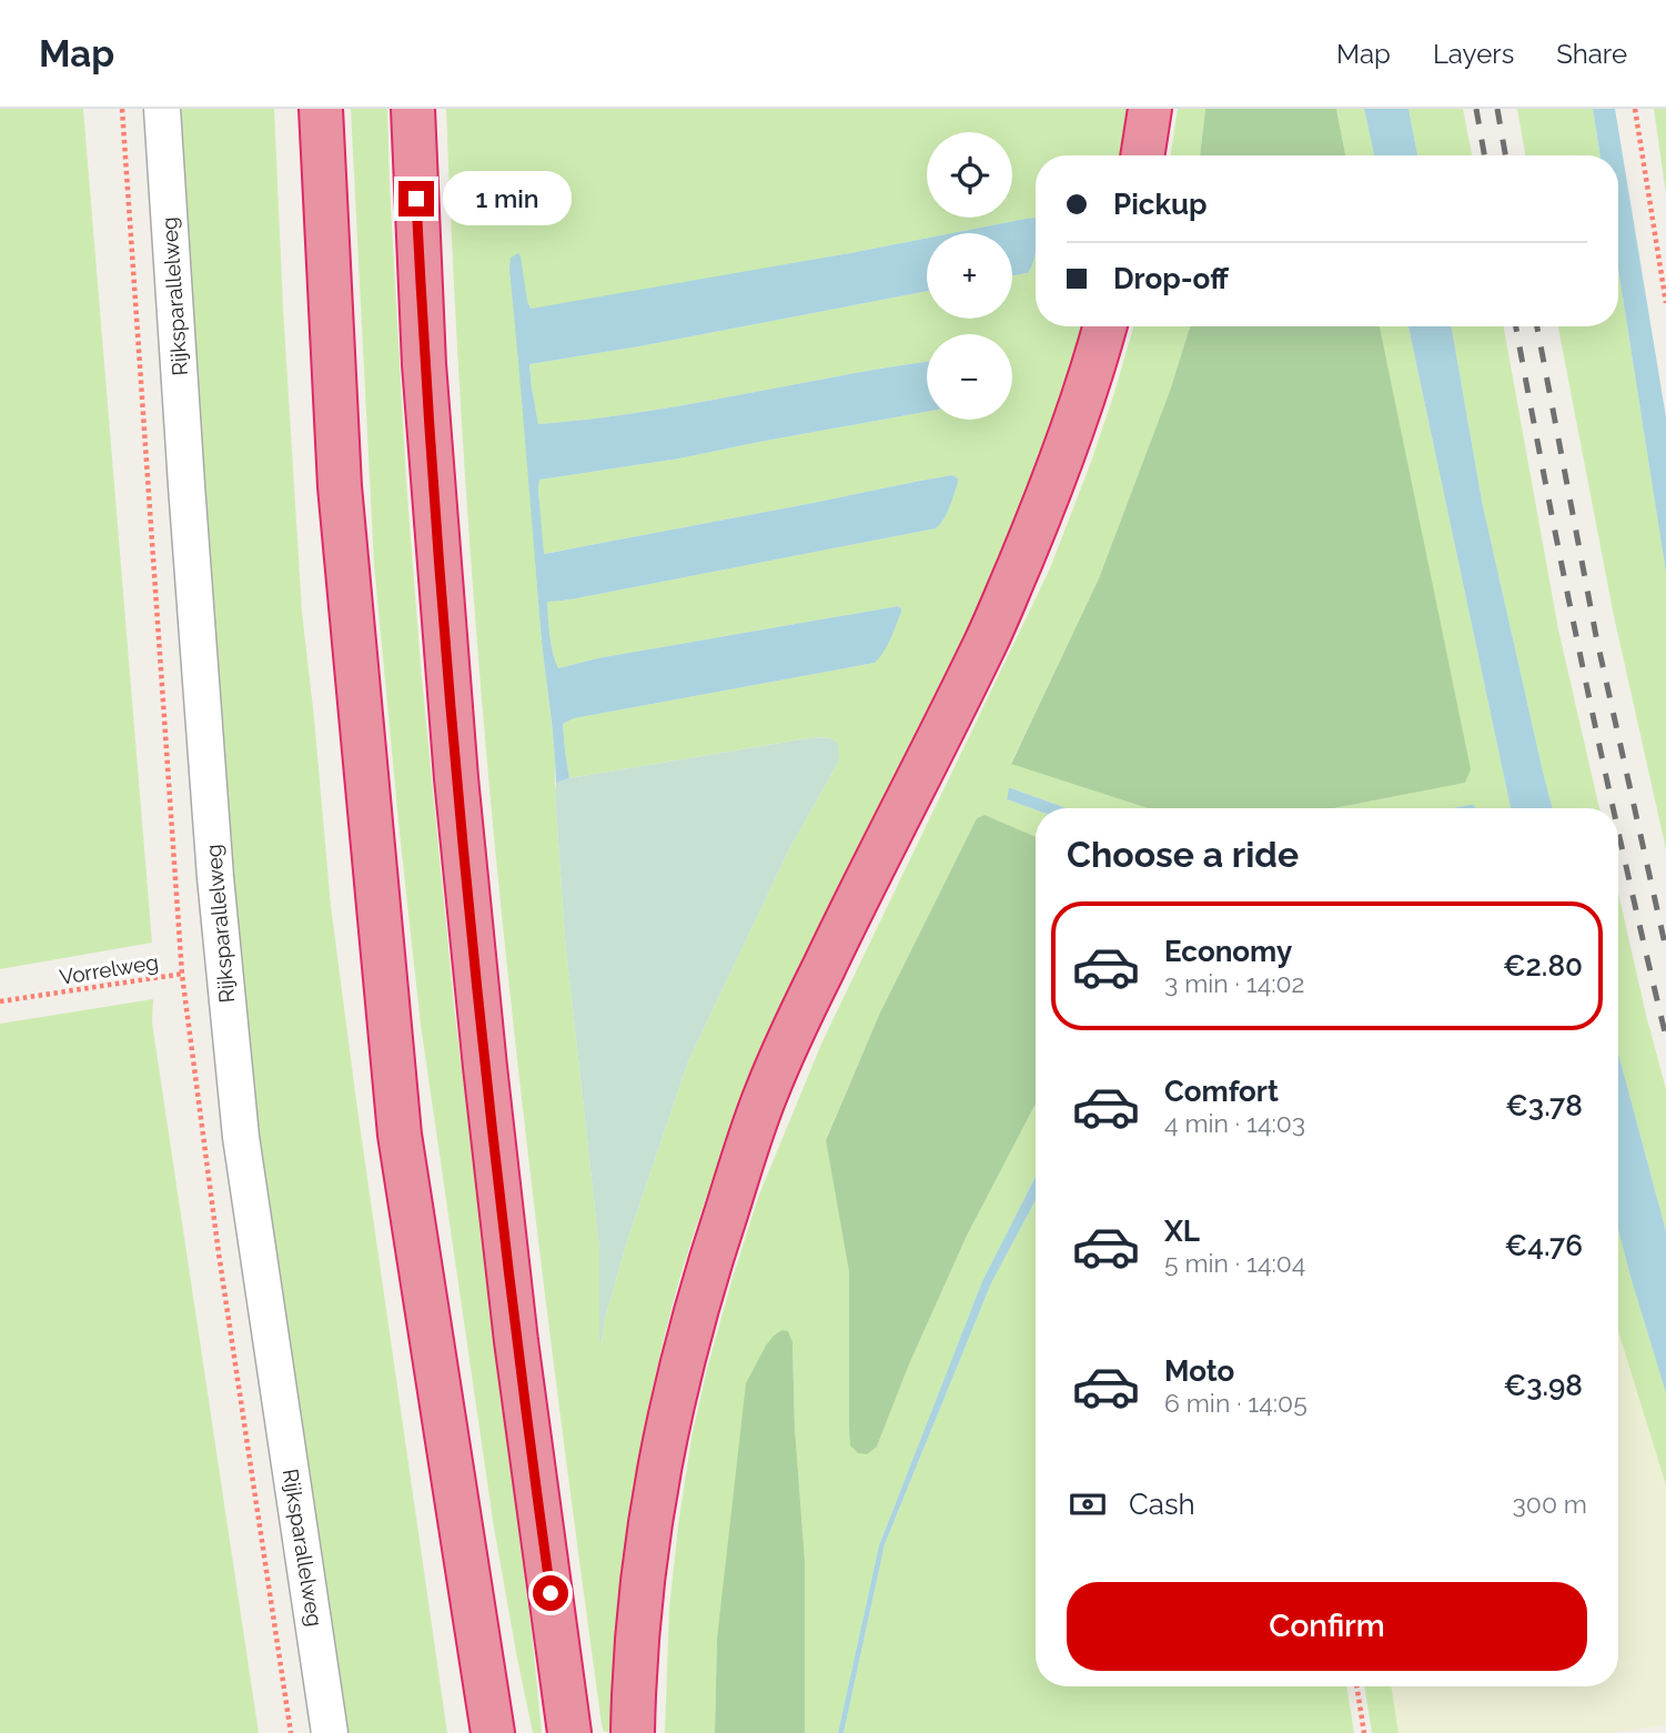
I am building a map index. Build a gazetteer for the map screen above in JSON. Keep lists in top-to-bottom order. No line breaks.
{"streets":{"street":["Rijksparallelweg"],"path":["Vorrelweg"]},"crossings":[["Rijksparallelweg","Vorrelweg"]],"page":{"header":"Map","nav":["Map","Layers","Share"],"map_buttons":["+","−"],"banner":["Pickup","Drop-off"],"bubble":"1 min","heading":"Choose a ride","list":[{"name":"Economy","note":"3 min · 14:02","value":"€2.80"},{"name":"Comfort","note":"4 min · 14:03","value":"€3.78"},{"name":"XL","note":"5 min · 14:04","value":"€4.76"},{"name":"Moto","note":"6 min · 14:05","value":"€3.98"}],"pay":["Cash","300 m"],"buttons":"Confirm"}}
